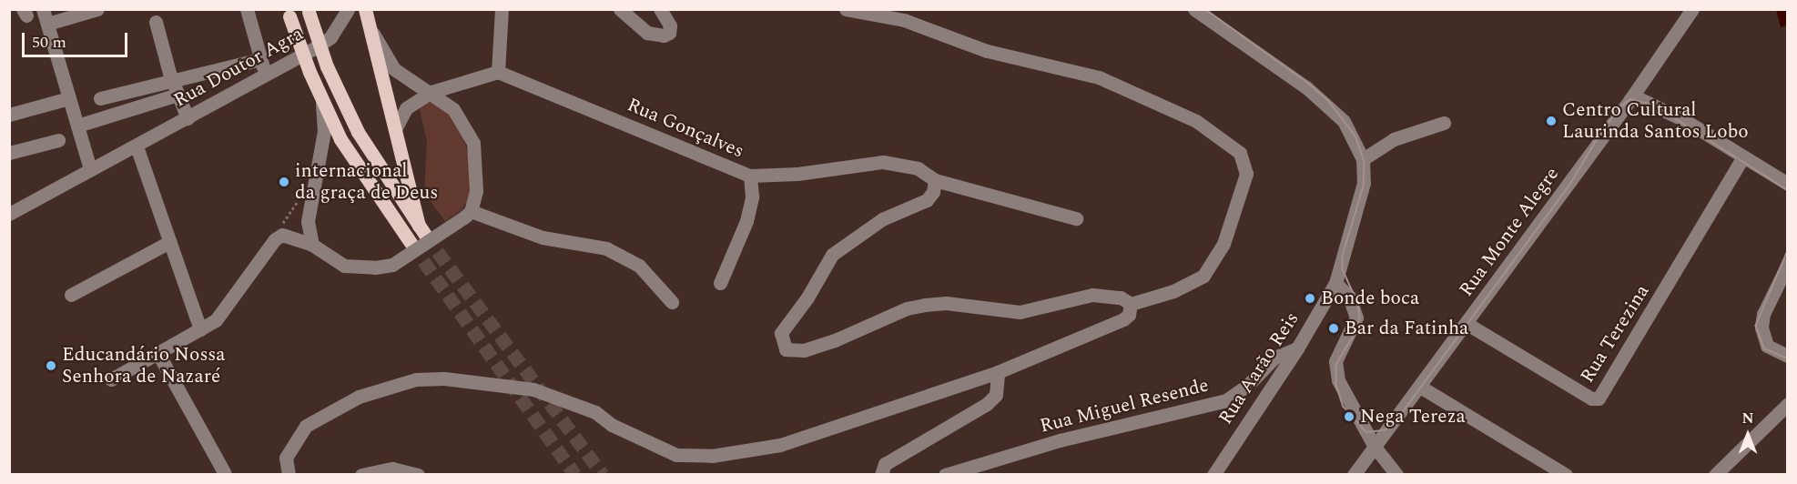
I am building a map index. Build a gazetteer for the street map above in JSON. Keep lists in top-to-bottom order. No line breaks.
{"streets":{"street":["Rua Doutor Agra","Rua Gonçalves","Rua Monte Alegre","Rua Terezina","Rua Aarão Reis","Rua Miguel Resende"]},"crossings":[["Rua Monte Alegre","Rua Terezina"],["Rua Aarão Reis","Rua Miguel Resende"]],"places":["Centro Cultural Laurinda Santos Lobo","internacional da graça de Deus","Bonde boca","Bar da Fatinha","Educandário Nossa Senhora de Nazaré","Nega Tereza"],"scale_bar":"50 m","north":"top"}
